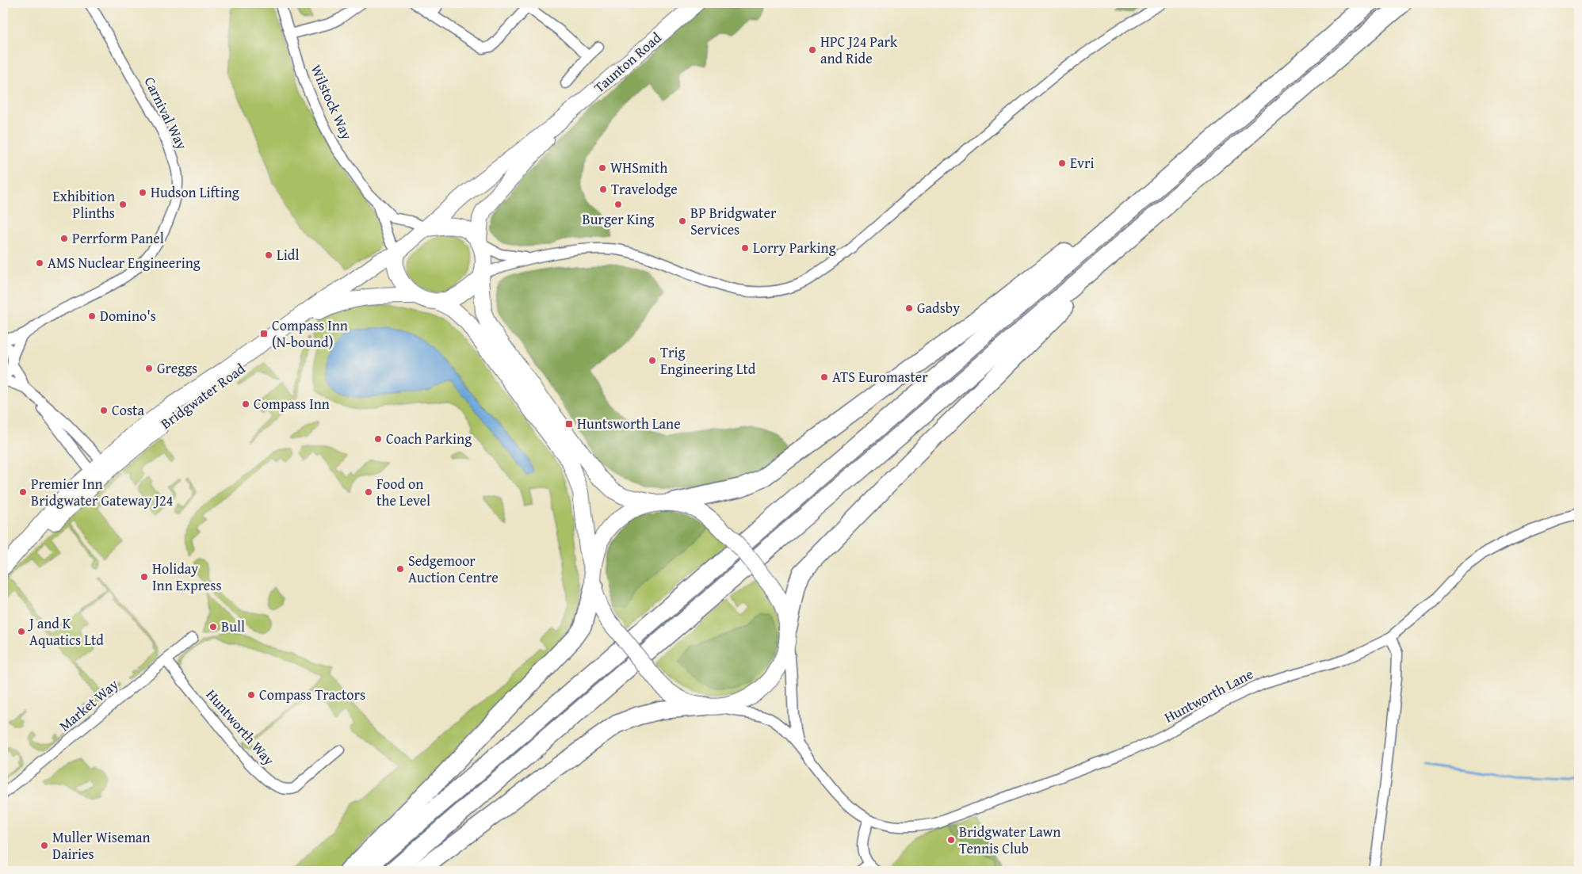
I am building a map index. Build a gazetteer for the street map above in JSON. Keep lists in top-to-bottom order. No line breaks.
{"streets":{"main road":["Taunton Road","Bridgwater Road"],"street":["Wilstock Way","Carnival Way","Huntworth Lane","Market Way","Huntworth Way"]},"crossings":[["Taunton Road","Wilstock Way"],["Taunton Road","Bridgwater Road"],["Wilstock Way","Bridgwater Road"],["Market Way","Huntworth Way"]],"places":{"other":["HPC J24 Park and Ride","Evri","WHSmith","Travelodge","Hudson Lifting","Exhibition Plinths","Burger King","BP Bridgwater Services","Perrform Panel","Lorry Parking","Lidl","AMS Nuclear Engineering","Gadsby","Domino's","Trig Engineering Ltd","Greggs","ATS Euromaster","Compass Inn","Costa","Coach Parking","Premier Inn Bridgwater Gateway J24","Food on the Level","Sedgemoor Auction Centre","Holiday Inn Express","Bull","J and K Aquatics Ltd","Compass Tractors","Bridgwater Lawn Tennis Club","Muller Wiseman Dairies"],"transit":["Compass Inn (N-bound)","Huntsworth Lane"]}}
